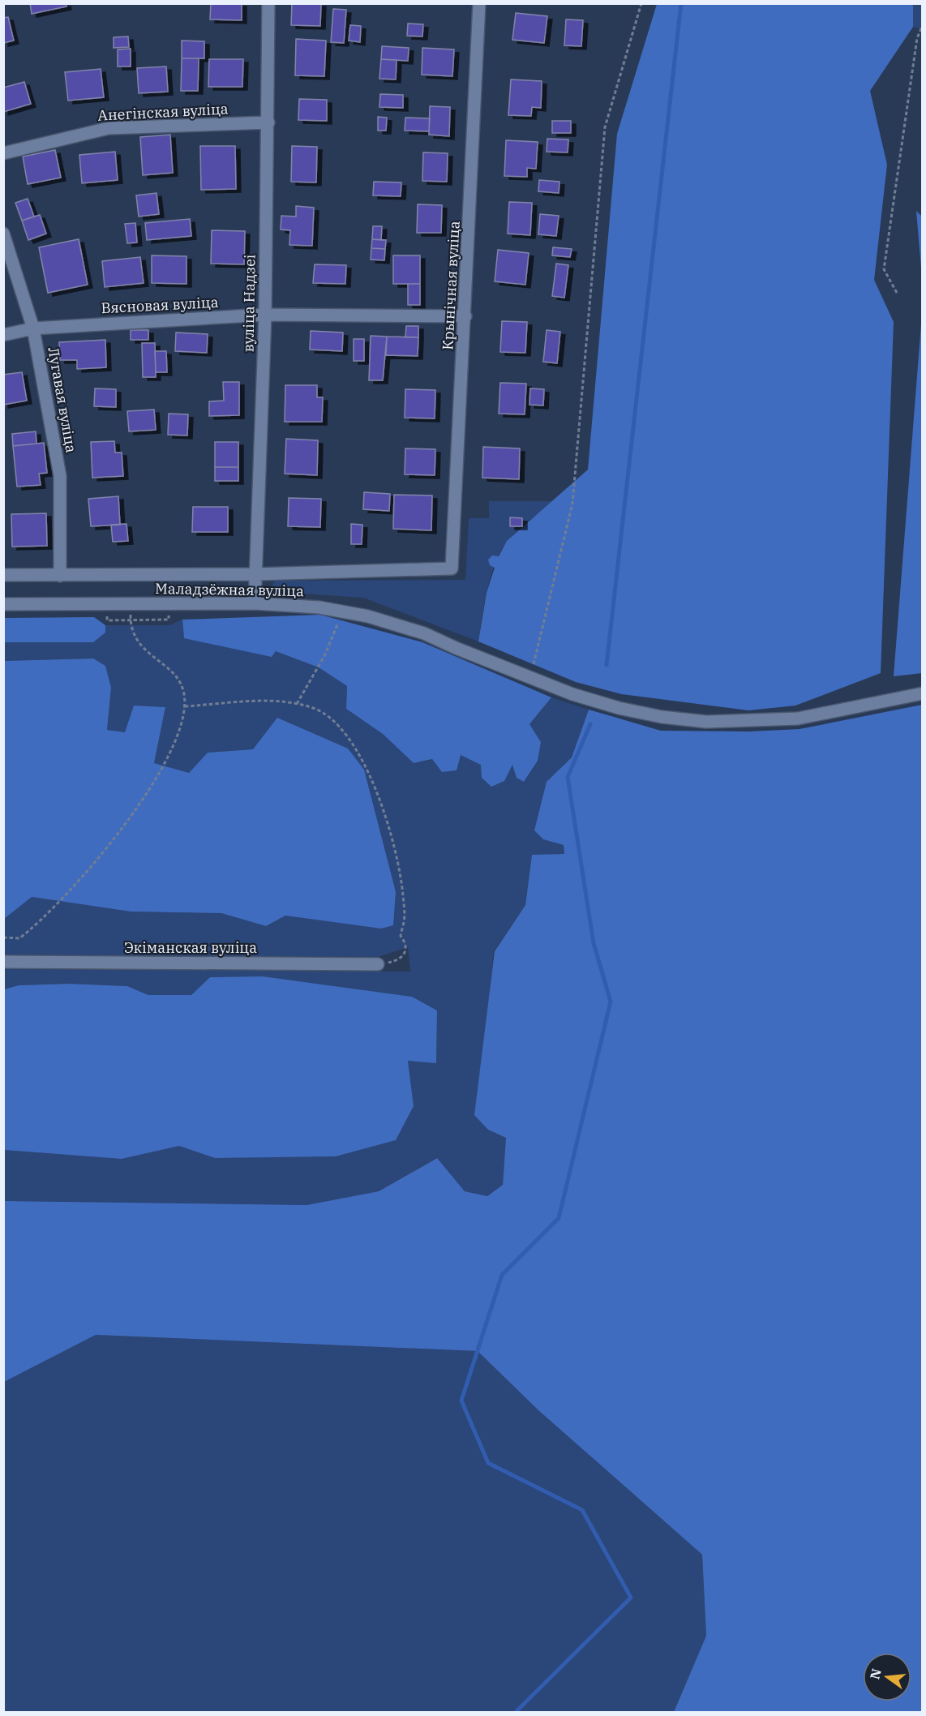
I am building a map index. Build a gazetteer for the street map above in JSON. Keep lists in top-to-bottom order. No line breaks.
{"streets":{"street":["Анегінская вуліца","Крынічная вуліца","вуліца Надзеі","Вясновая вуліца","Лугавая вуліца","Маладзёжная вуліца","Экіманская вуліца"]},"crossings":[["Анегінская вуліца","вуліца Надзеі"],["Крынічная вуліца","вуліца Надзеі"],["Крынічная вуліца","Вясновая вуліца"],["вуліца Надзеі","Вясновая вуліца"],["вуліца Надзеі","Маладзёжная вуліца"],["Вясновая вуліца","Лугавая вуліца"]],"north":"left"}
